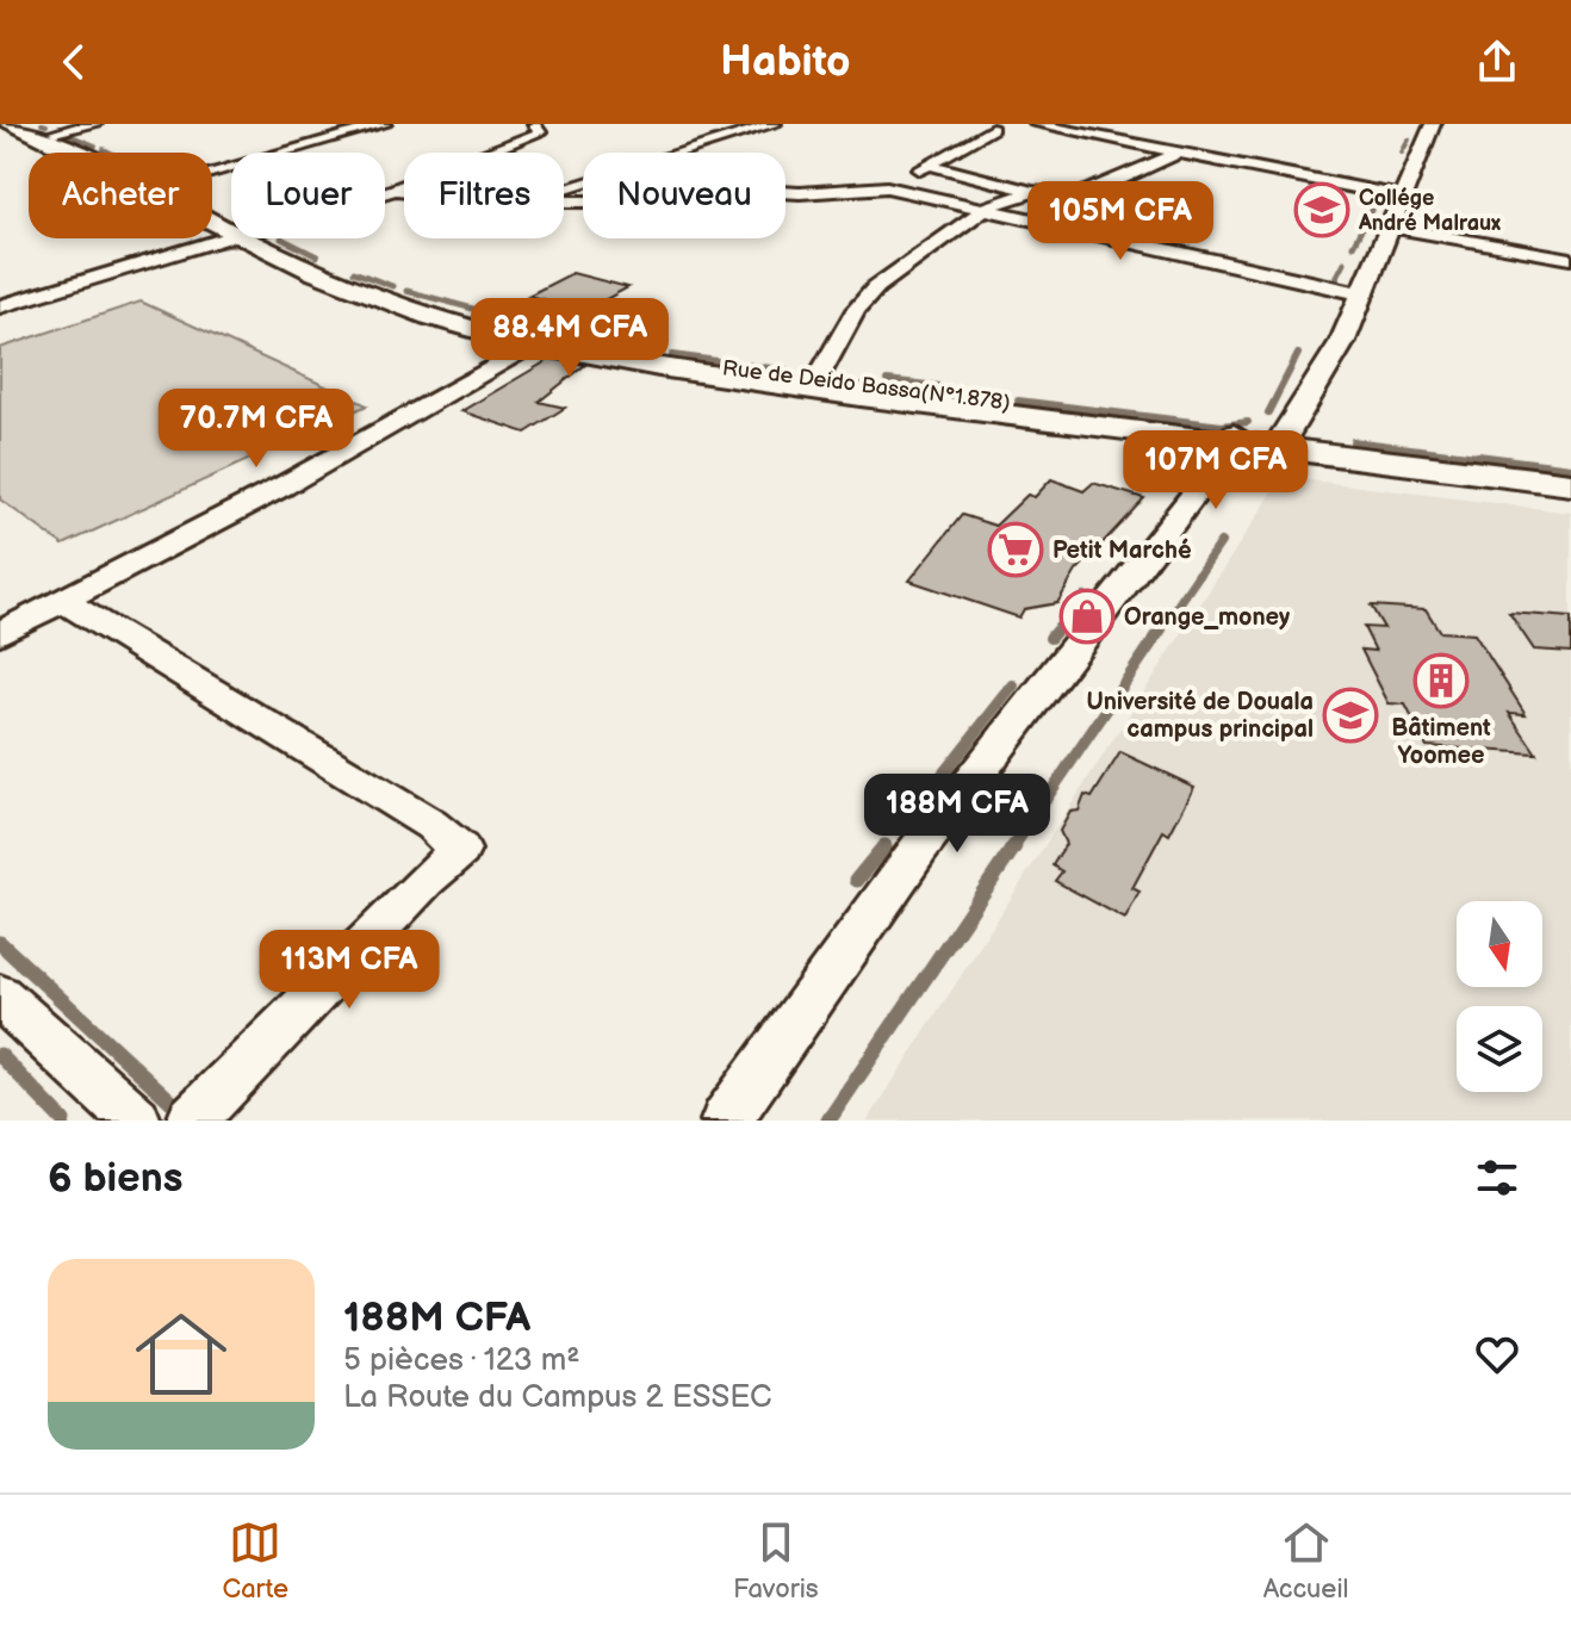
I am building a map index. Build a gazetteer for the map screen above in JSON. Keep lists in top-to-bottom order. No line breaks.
{"streets":{"main road":["Rue de Deido Bassa(N°1.878)"]},"places":{"school or university":["Collége André Malraux","Université de Douala campus principal"],"supermarket":["Petit Marché"],"shop":["Orange_money"],"building":["Bâtiment Yoomee"]},"north":"bottom","page":{"header":"Habito","chip":["Acheter","Louer","Filtres","Nouveau"],"price":["105M CFA","88.4M CFA","70.7M CFA","107M CFA","188M CFA","113M CFA"],"heading":"6 biens","list":[{"name":"188M CFA","note":"5 pièces · 123 m² · La Route du Campus 2 ESSEC"}],"tabs":["Carte","Favoris","Accueil"]}}
